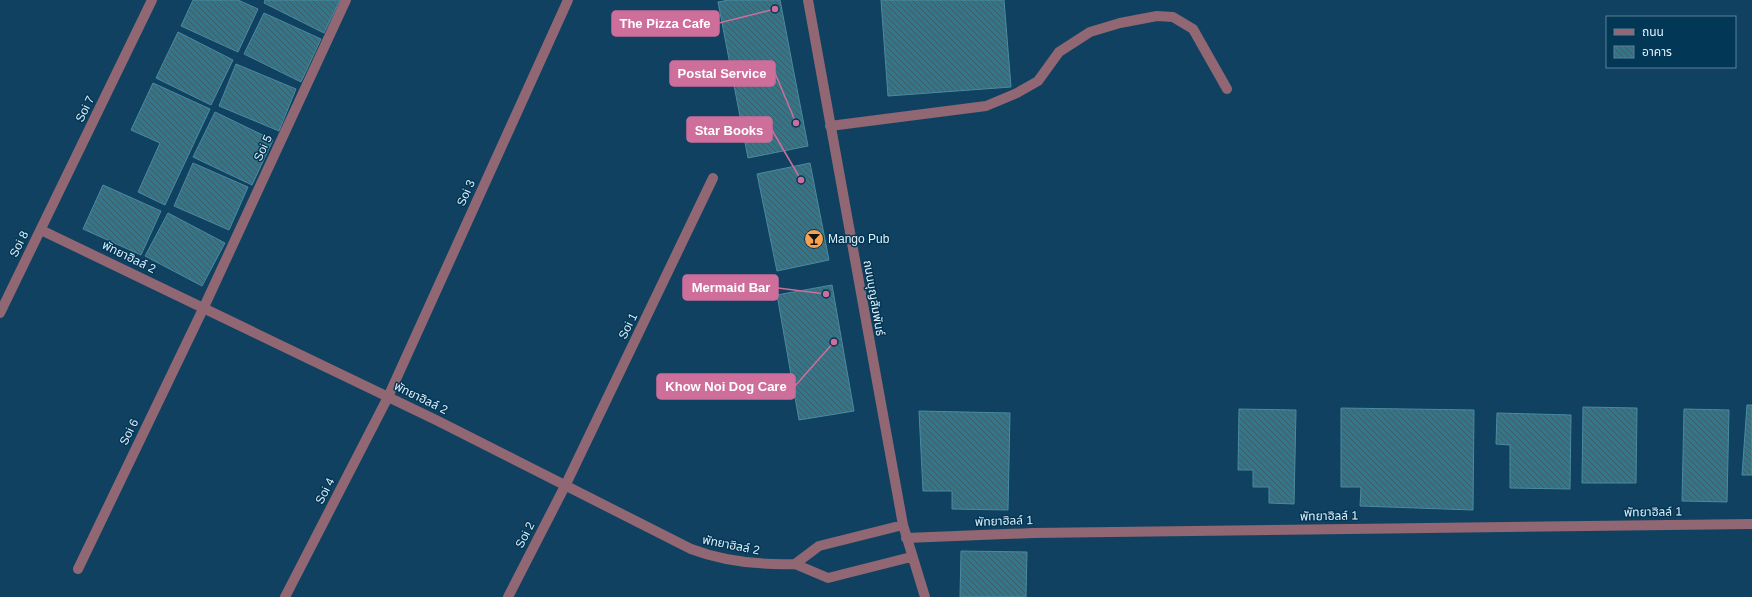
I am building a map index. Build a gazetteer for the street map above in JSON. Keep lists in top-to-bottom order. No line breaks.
{"streets":{"street":["Soi 7","Soi 5","Soi 3","Soi 8","พัทยาฮิลล์ 2","ถนนบุญสัมพันธ์","Soi 1","Soi 6","Soi 4","พัทยาฮิลล์ 1","Soi 2"]},"crossings":[["Soi 7","Soi 8"],["Soi 7","พัทยาฮิลล์ 2"],["Soi 5","พัทยาฮิลล์ 2"],["Soi 5","Soi 6"],["Soi 3","พัทยาฮิลล์ 2"],["Soi 3","Soi 4"],["Soi 8","พัทยาฮิลล์ 2"],["พัทยาฮิลล์ 2","ถนนบุญสัมพันธ์"],["พัทยาฮิลล์ 2","Soi 1"],["พัทยาฮิลล์ 2","Soi 6"],["พัทยาฮิลล์ 2","Soi 4"],["พัทยาฮิลล์ 2","Soi 2"],["ถนนบุญสัมพันธ์","พัทยาฮิลล์ 1"],["Soi 1","Soi 2"]],"places":{"other":["The Pizza Cafe","Postal Service","Star Books","Mermaid Bar","Khow Noi Dog Care"],"bar":["Mango Pub"]},"legend":["ถนน","อาคาร"]}
